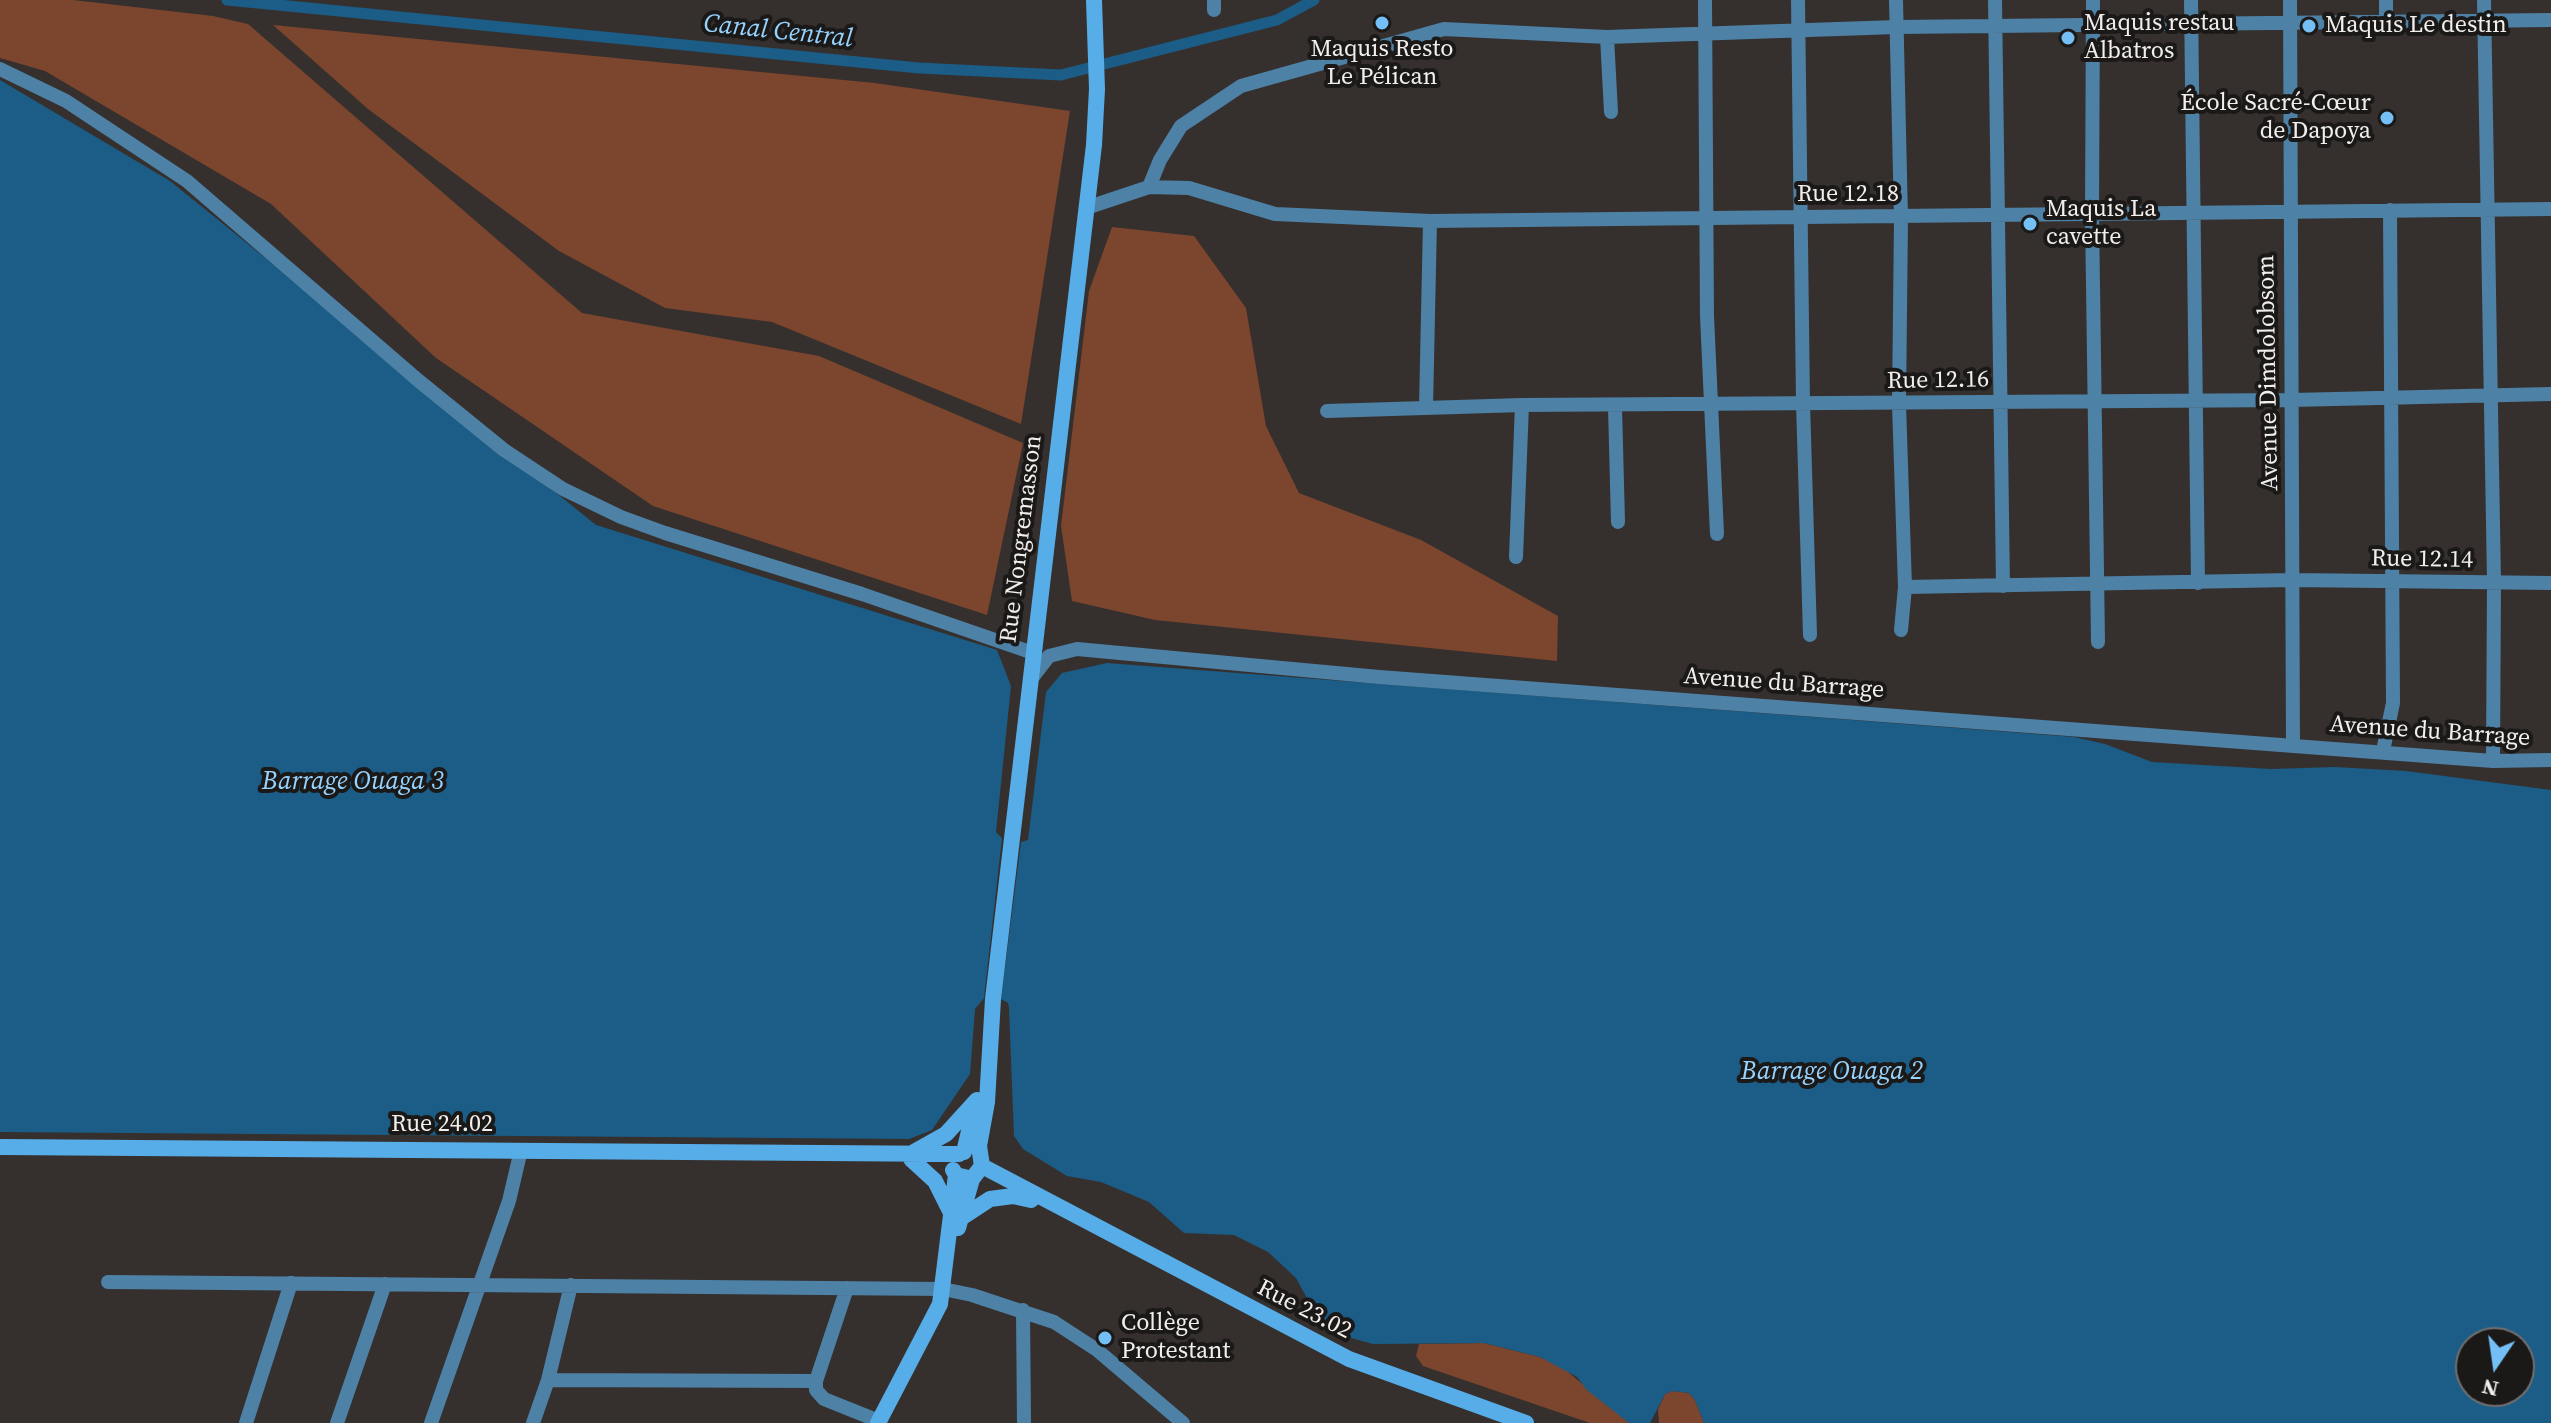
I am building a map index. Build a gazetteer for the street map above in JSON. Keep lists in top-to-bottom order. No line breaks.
{"streets":{"street":["Rue 12.18","Avenue Dimdolobsom","Rue 12.16","Rue Nongremasson","Rue 12.14","Avenue du Barrage","Rue 24.02","Rue 23.02"]},"crossings":[["Rue 12.18","Avenue Dimdolobsom"],["Rue 12.18","Rue Nongremasson"],["Avenue Dimdolobsom","Rue 12.16"],["Avenue Dimdolobsom","Rue 12.14"],["Avenue Dimdolobsom","Avenue du Barrage"],["Rue Nongremasson","Avenue du Barrage"],["Rue Nongremasson","Rue 24.02"],["Rue Nongremasson","Rue 23.02"],["Rue 24.02","Rue 23.02"]],"water":["Canal Central","Barrage Ouaga 3","Barrage Ouaga 2"],"places":["Maquis Resto Le Pélican","Maquis Le destin","Maquis restau Albatros","École Sacré-Cœur de Dapoya","Maquis La cavette","Collège Protestant"],"north":"bottom"}
